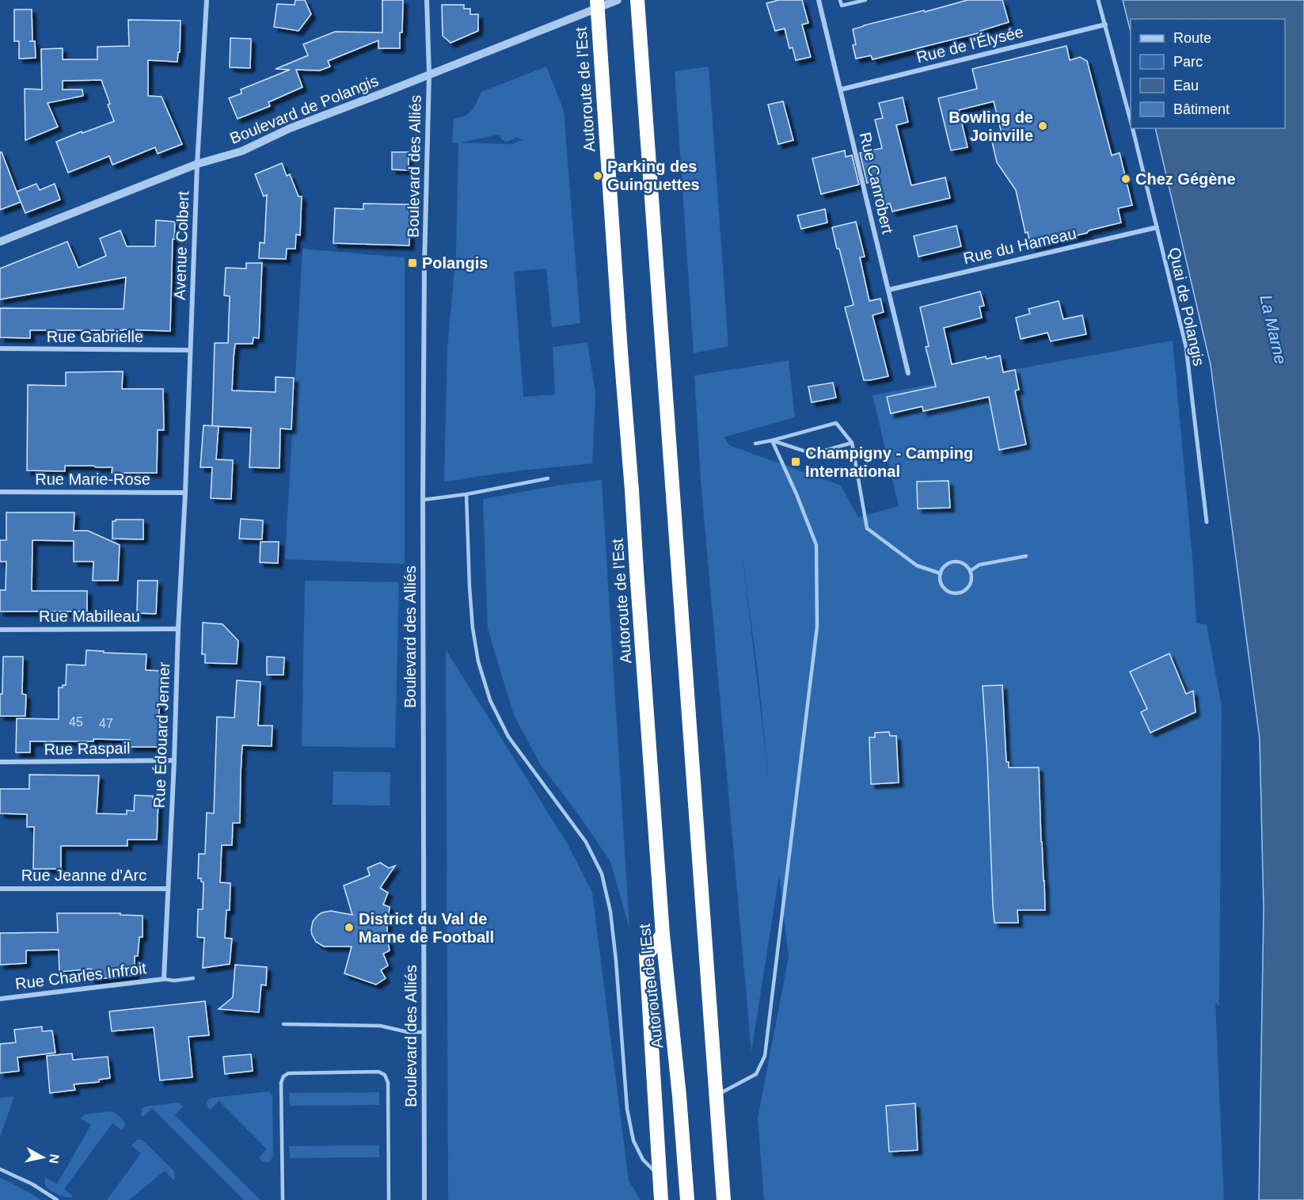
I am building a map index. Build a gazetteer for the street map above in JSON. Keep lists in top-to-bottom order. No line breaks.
{"streets":{"highway":["Autoroute de l’Est"],"street":["Rue de l'Élysée","Boulevard de Polangis","Boulevard des Alliés","Rue Canrobert","Avenue Colbert","Rue du Hameau","Quai de Polangis","Rue Gabrielle","Rue Marie-Rose","Rue Mabilleau","Rue Édouard Jenner","Rue Raspail","Rue Jeanne d'Arc","Rue Charles Infroit"]},"crossings":[["Rue de l'Élysée","Rue Canrobert"],["Rue de l'Élysée","Quai de Polangis"],["Boulevard de Polangis","Boulevard des Alliés"],["Boulevard de Polangis","Avenue Colbert"],["Rue Canrobert","Rue du Hameau"],["Avenue Colbert","Rue Gabrielle"],["Avenue Colbert","Rue Marie-Rose"],["Avenue Colbert","Rue Édouard Jenner"],["Rue du Hameau","Quai de Polangis"],["Rue Marie-Rose","Rue Édouard Jenner"],["Rue Mabilleau","Rue Édouard Jenner"],["Rue Édouard Jenner","Rue Raspail"],["Rue Édouard Jenner","Rue Jeanne d'Arc"],["Rue Édouard Jenner","Rue Charles Infroit"]],"water":["La Marne"],"places":{"other":["Bowling de Joinville","Parking des Guinguettes","Chez Gégène","District du Val de Marne de Football"],"transit":["Polangis","Champigny - Camping International"]},"house_numbers":["45","47"],"legend":["Route","Parc","Eau","Bâtiment"],"north":"right"}
